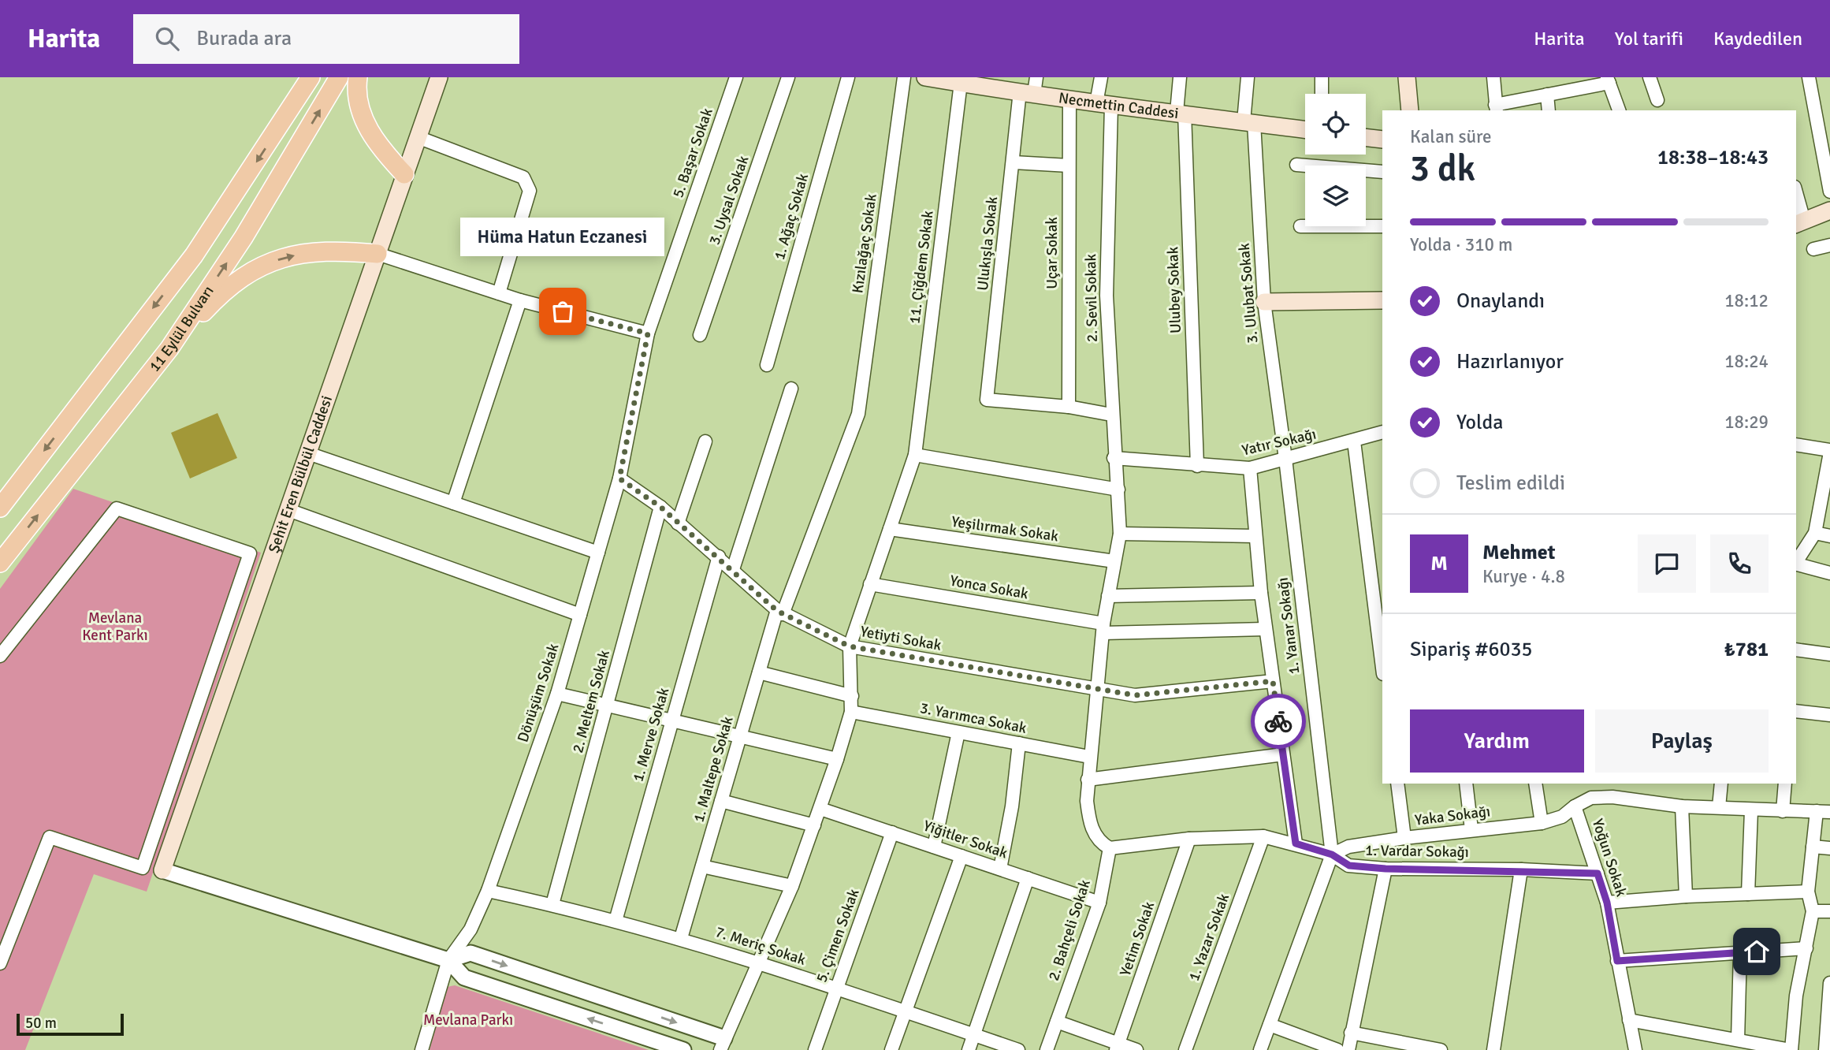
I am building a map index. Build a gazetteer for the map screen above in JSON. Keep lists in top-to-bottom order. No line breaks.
{"streets":{"main road":["Necmettin Caddesi","11 Eylül Bulvarı","Şehit Eren Bülbül Caddesi"],"street":["5. Başar Sokak","3. Uysal Sokak","1. Ağaç Sokak","Kızılağaç Sokak","Ulukışla Sokak","Uçar Sokak","11. Çiğdem Sokak","Ulubey Sokak","3. Ulubat Sokak","2. Sevil Sokak","Yatır Sokağı","Yeşilırmak Sokak","Yonca Sokak","1. Yanar Sokağı","Yetiyti Sokak","Dönüşüm Sokak","2. Meltem Sokak","3. Yarımca Sokak","1. Merve Sokak","1. Maltepe Sokak","Yaka Sokağı","Yiğitler Sokak","1. Vardar Sokağı","Yoğun Sokak","2. Bahçeli Sokak","5. Çimen Sokak","1. Yazar Sokak","Yetim Sokak","7. Meriç Sokak"]},"crossings":[["Necmettin Caddesi","Ulukışla Sokak"],["Necmettin Caddesi","Uçar Sokak"],["Necmettin Caddesi","11. Çiğdem Sokak"],["Necmettin Caddesi","Ulubey Sokak"],["Necmettin Caddesi","3. Ulubat Sokak"],["Necmettin Caddesi","2. Sevil Sokak"],["5. Başar Sokak","Dönüşüm Sokak"],["Kızılağaç Sokak","Yetiyti Sokak"],["Kızılağaç Sokak","1. Maltepe Sokak"],["Ulukışla Sokak","Uçar Sokak"],["11. Çiğdem Sokak","Yeşilırmak Sokak"],["11. Çiğdem Sokak","Yonca Sokak"],["11. Çiğdem Sokak","Yetiyti Sokak"],["Ulubey Sokak","Yatır Sokağı"],["3. Ulubat Sokak","Yatır Sokağı"],["3. Ulubat Sokak","1. Yanar Sokağı"],["2. Sevil Sokak","Yatır Sokağı"],["Yatır Sokağı","1. Yanar Sokağı"],["1. Yanar Sokağı","Yaka Sokağı"],["1. Yanar Sokağı","1. Vardar Sokağı"],["Yetiyti Sokak","Dönüşüm Sokak"],["Yetiyti Sokak","2. Meltem Sokak"],["Yetiyti Sokak","1. Merve Sokak"],["Yetiyti Sokak","1. Maltepe Sokak"],["Dönüşüm Sokak","7. Meriç Sokak"],["2. Meltem Sokak","7. Meriç Sokak"],["1. Merve Sokak","7. Meriç Sokak"],["1. Maltepe Sokak","7. Meriç Sokak"],["Yaka Sokağı","1. Vardar Sokağı"],["Yaka Sokağı","Yoğun Sokak"],["Yiğitler Sokak","2. Bahçeli Sokak"],["Yiğitler Sokak","5. Çimen Sokak"],["1. Vardar Sokağı","Yoğun Sokak"],["1. Vardar Sokağı","2. Bahçeli Sokak"],["1. Vardar Sokağı","1. Yazar Sokak"],["1. Vardar Sokağı","Yetim Sokak"],["5. Çimen Sokak","7. Meriç Sokak"]],"parks":["Mevlana Kent Parkı","Mevlana Parkı"],"places":["Hüma Hatun Eczanesi"],"scale_bar":"50 m","page":{"header":"Harita","search":"Burada ara","nav":["Harita","Yol tarifi","Kaydedilen"],"heading":["3 dk","Kalan süre","18:38–18:43"],"panel":["Mehmet","Kurye · 4.8","Sipariş #6035","₺781"],"bar":"Yolda · 310 m","bubble":"Hüma Hatun Eczanesi","list":[["Onaylandı","18:12"],["Hazırlanıyor","18:24"],["Yolda","18:29"],"Teslim edildi"],"round":"M","buttons":["Yardım","Paylaş"],"scale":"50 m"}}
